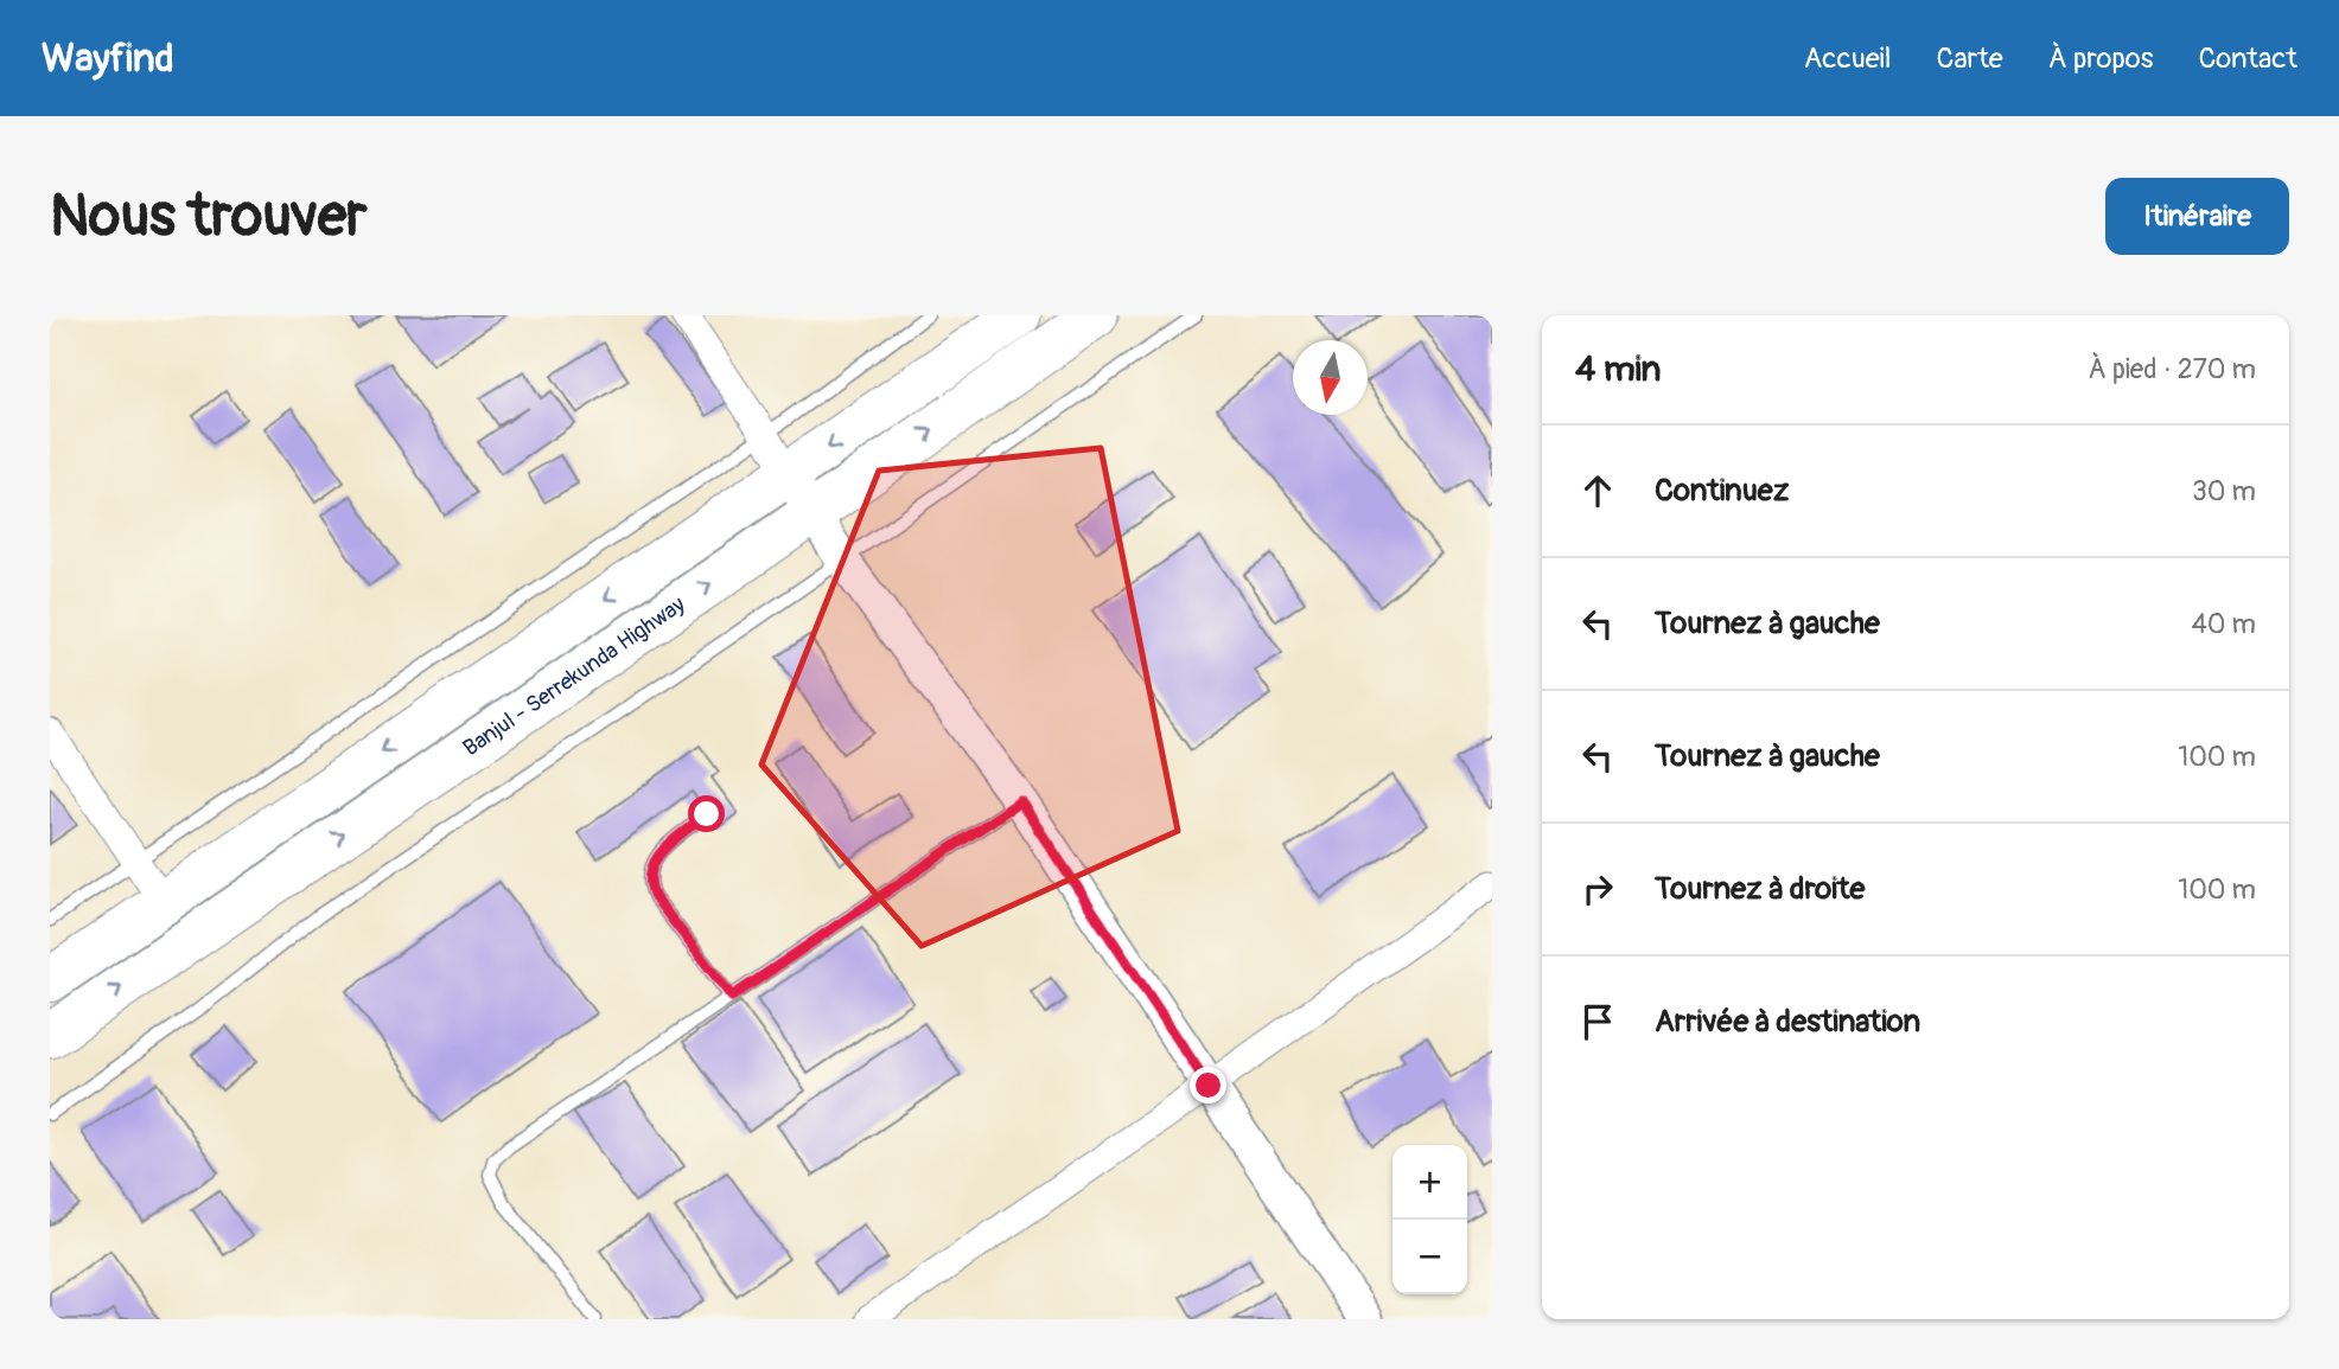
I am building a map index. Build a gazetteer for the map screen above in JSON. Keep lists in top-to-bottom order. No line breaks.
{"streets":{"highway":["Banjul - Serrekunda Highway"]},"north":"bottom","page":{"header":"Wayfind","nav":["Accueil","Carte","À propos","Contact"],"buttons":"Itinéraire","title":"Nous trouver","heading":["4 min","À pied · 270 m"],"list":[["Continuez","30 m"],["Tournez à gauche","40 m"],["Tournez à gauche","100 m"],["Tournez à droite","100 m"],"Arrivée à destination"],"map_buttons":["+","−"]}}
